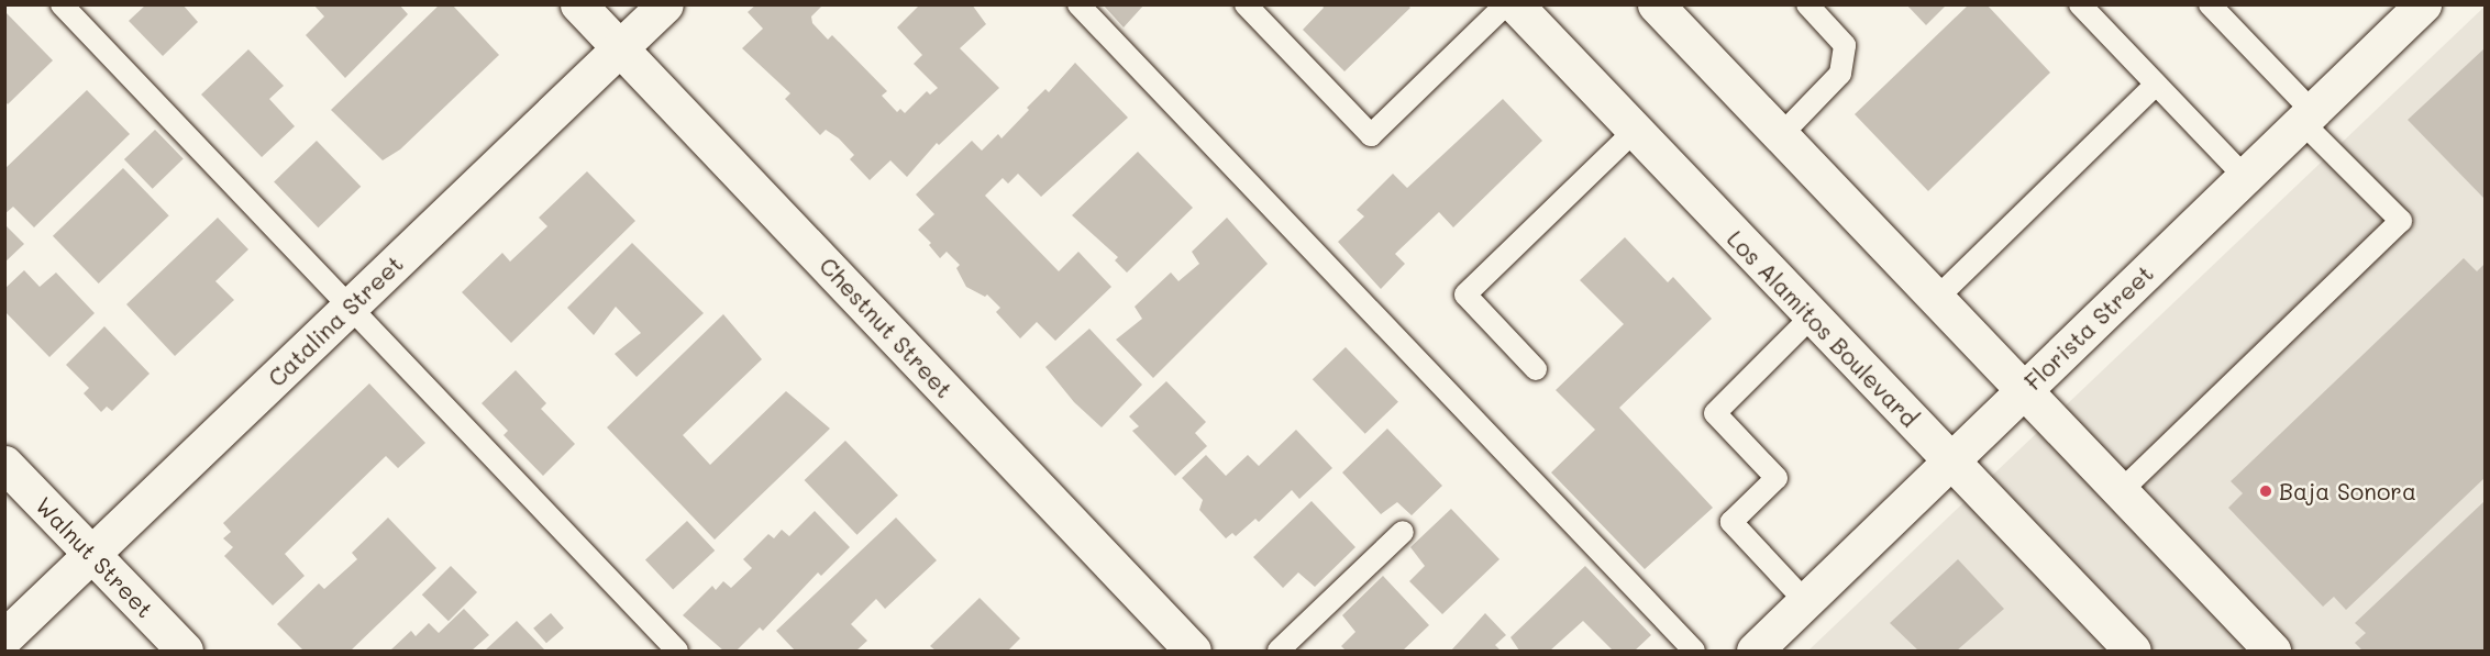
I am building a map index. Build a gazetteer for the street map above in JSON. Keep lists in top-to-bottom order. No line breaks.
{"streets":{"street":["Catalina Street","Chestnut Street","Florista Street","Los Alamitos Boulevard","Walnut Street"]},"crossings":[["Catalina Street","Chestnut Street"],["Catalina Street","Walnut Street"],["Florista Street","Los Alamitos Boulevard"]],"places":["Baja Sonora"]}
